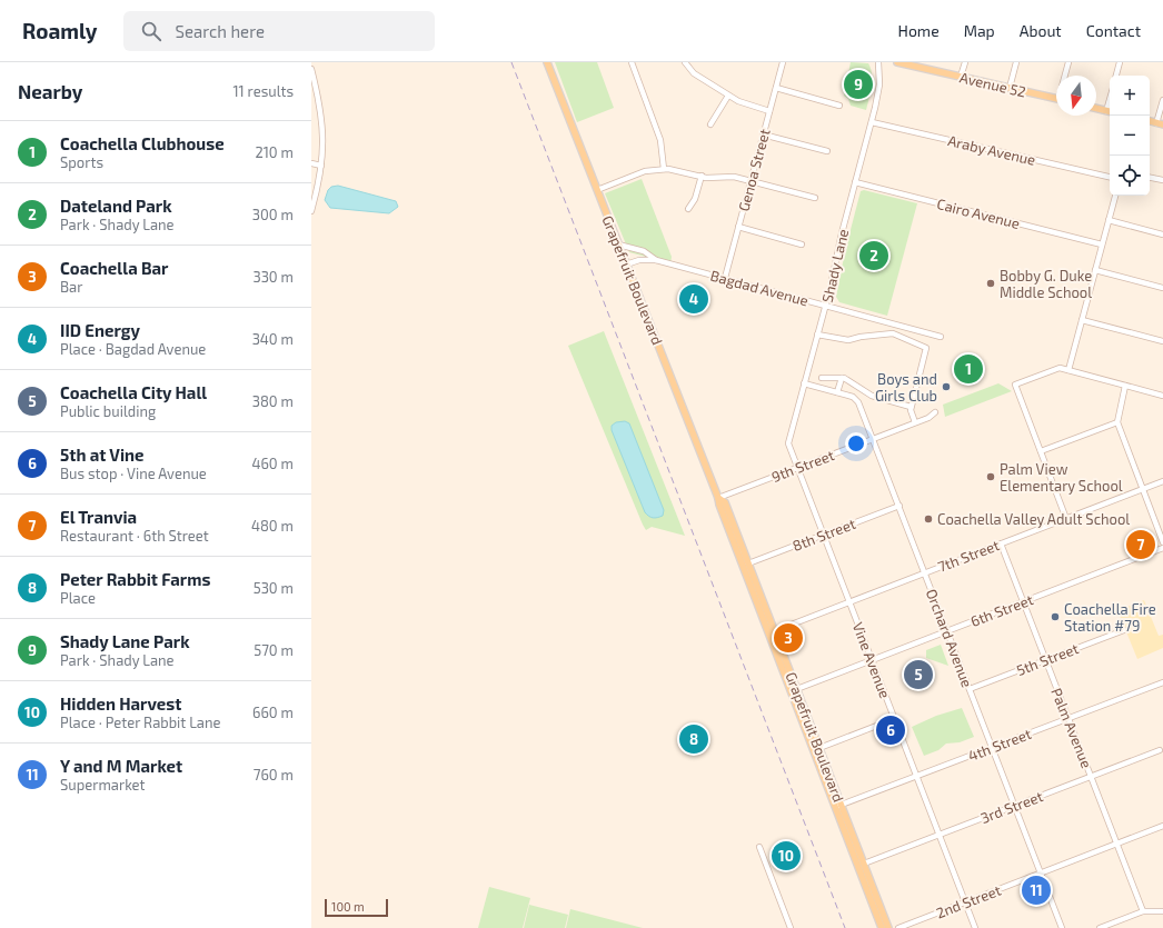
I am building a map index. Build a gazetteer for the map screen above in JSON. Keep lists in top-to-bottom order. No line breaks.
{"streets":{"main road":["Avenue 52","Grapefruit Boulevard"],"street":["Araby Avenue","Genoa Street","Cairo Avenue","Shady Lane","Bagdad Avenue","9th Street","8th Street","7th Street","6th Street","Orchard Avenue","5th Street","Vine Avenue","Palm Avenue","4th Street","3rd Street","2nd Street"]},"crossings":[["Araby Avenue","Shady Lane"],["Genoa Street","Bagdad Avenue"],["Cairo Avenue","Shady Lane"],["Shady Lane","Bagdad Avenue"],["Shady Lane","9th Street"],["Shady Lane","Orchard Avenue"],["Shady Lane","Vine Avenue"],["Grapefruit Boulevard","Bagdad Avenue"],["Grapefruit Boulevard","9th Street"],["Grapefruit Boulevard","8th Street"],["Grapefruit Boulevard","7th Street"],["Grapefruit Boulevard","6th Street"],["Grapefruit Boulevard","4th Street"],["Grapefruit Boulevard","3rd Street"],["9th Street","Orchard Avenue"],["9th Street","Vine Avenue"],["8th Street","Orchard Avenue"],["8th Street","Vine Avenue"],["7th Street","Orchard Avenue"],["7th Street","Vine Avenue"],["7th Street","Palm Avenue"],["6th Street","Orchard Avenue"],["6th Street","Vine Avenue"],["6th Street","Palm Avenue"],["Orchard Avenue","5th Street"],["Orchard Avenue","4th Street"],["Orchard Avenue","3rd Street"],["Orchard Avenue","2nd Street"],["5th Street","Palm Avenue"],["Vine Avenue","4th Street"],["Vine Avenue","3rd Street"],["Vine Avenue","2nd Street"],["Palm Avenue","4th Street"],["Palm Avenue","3rd Street"],["Palm Avenue","2nd Street"]],"places":["Bobby G. Duke Middle School","Boys and Girls Club","Palm View Elementary School","Coachella Valley Adult School","Coachella Fire Station #79"],"scale_bar":"100 m","north":"bottom","page":{"header":"Roamly","search":"Search here","nav":["Home","Map","About","Contact"],"heading":["Nearby","11 results"],"pins":["9","2","4","1","7","3","5","6","8","10","11"],"map_buttons":["+","−"],"list":[{"mark":"1","name":"Coachella Clubhouse","note":"Sports","value":"210 m"},{"mark":"2","name":"Dateland Park","note":"Park · Shady Lane","value":"300 m"},{"mark":"3","name":"Coachella Bar","note":"Bar","value":"330 m"},{"mark":"4","name":"IID Energy","note":"Place · Bagdad Avenue","value":"340 m"},{"mark":"5","name":"Coachella City Hall","note":"Public building","value":"380 m"},{"mark":"6","name":"5th at Vine","note":"Bus stop · Vine Avenue","value":"460 m"},{"mark":"7","name":"El Tranvia","note":"Restaurant · 6th Street","value":"480 m"},{"mark":"8","name":"Peter Rabbit Farms","note":"Place","value":"530 m"},{"mark":"9","name":"Shady Lane Park","note":"Park · Shady Lane","value":"570 m"},{"mark":"10","name":"Hidden Harvest","note":"Place · Peter Rabbit Lane","value":"660 m"},{"mark":"11","name":"Y and M Market","note":"Supermarket","value":"760 m"}],"scale":"100 m"}}
